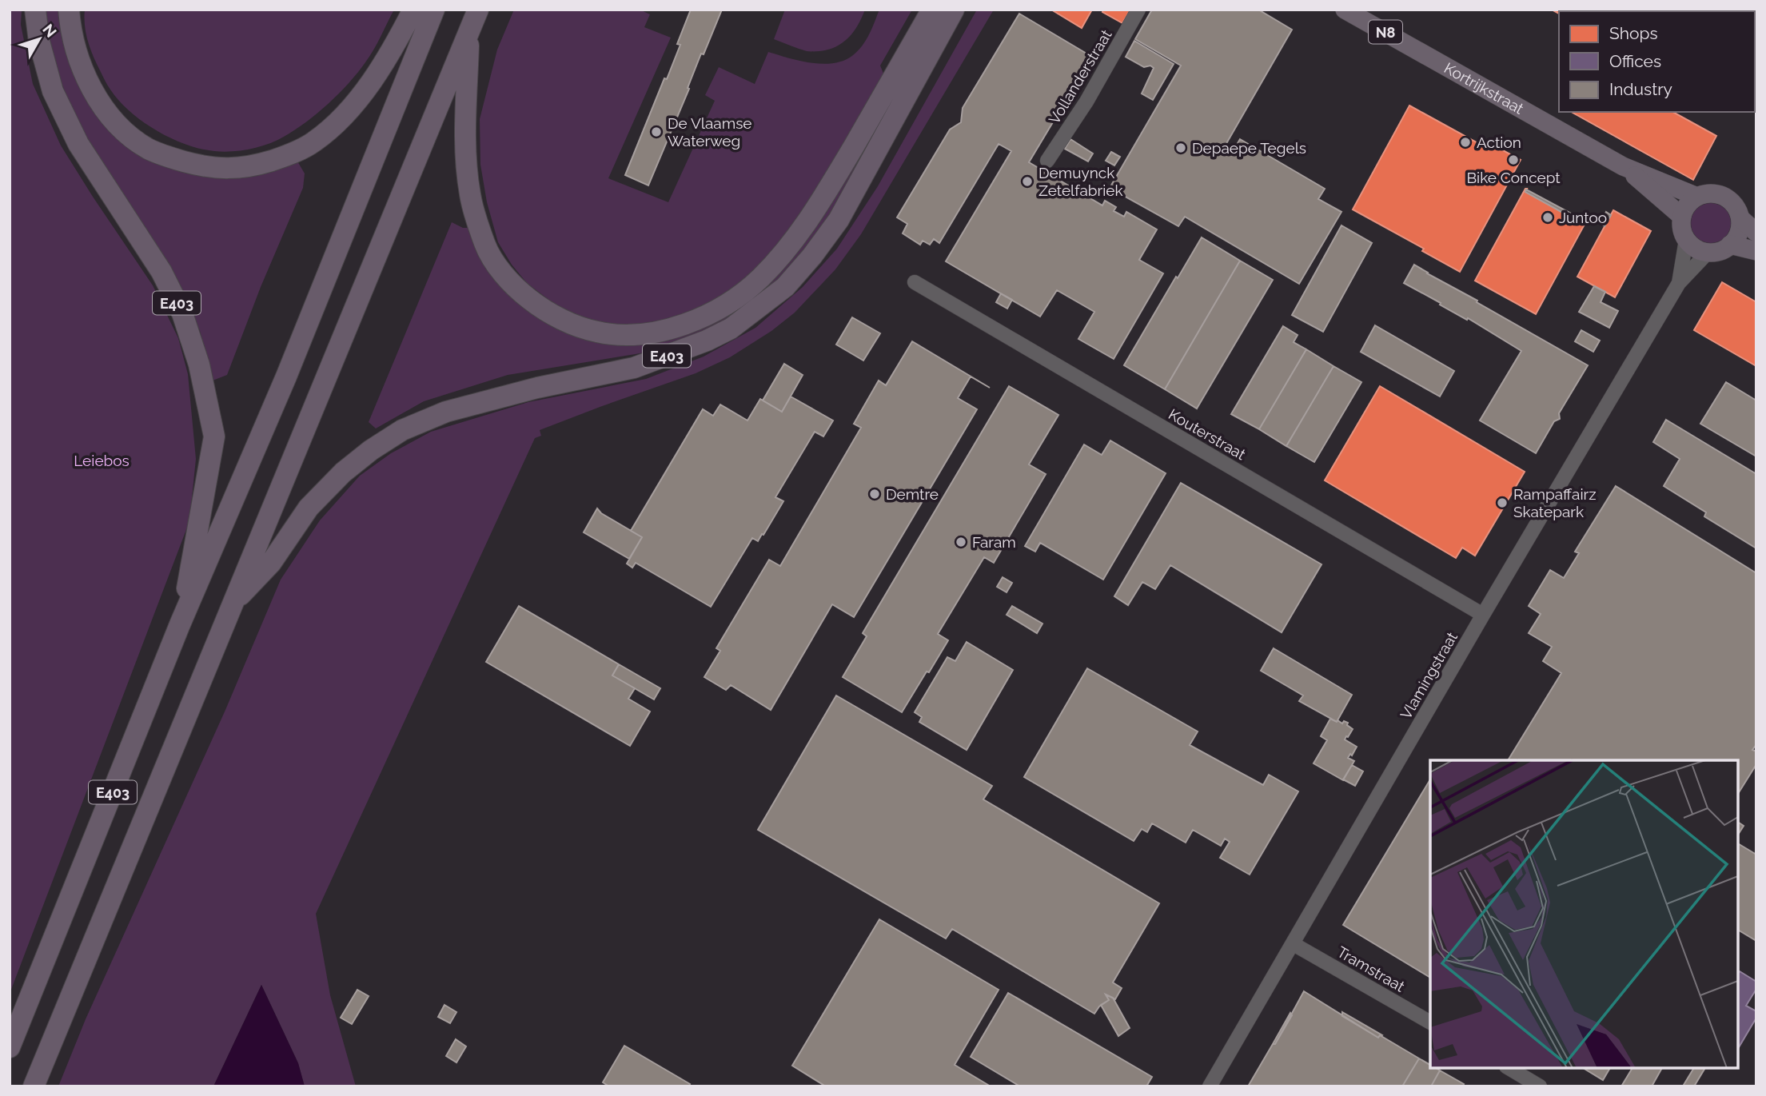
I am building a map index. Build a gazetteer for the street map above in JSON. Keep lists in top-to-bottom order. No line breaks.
{"streets":{"highway":["E403"],"main road":["N8","Kortrijkstraat"],"street":["Vollanderstraat","Kouterstraat","Vlamingstraat","Tramstraat"]},"crossings":[["Kortrijkstraat","Vlamingstraat"],["Kouterstraat","Vlamingstraat"],["Vlamingstraat","Tramstraat"]],"parks":["Leiebos"],"places":["De Vlaamse Waterweg","Action","Depaepe Tegels","Bike Concept","Demuynck Zetelfabriek","Juntoo","Demtre","Rampaffairz Skatepark","Faram"],"legend":["Shops","Offices","Industry"],"north":"top right"}
